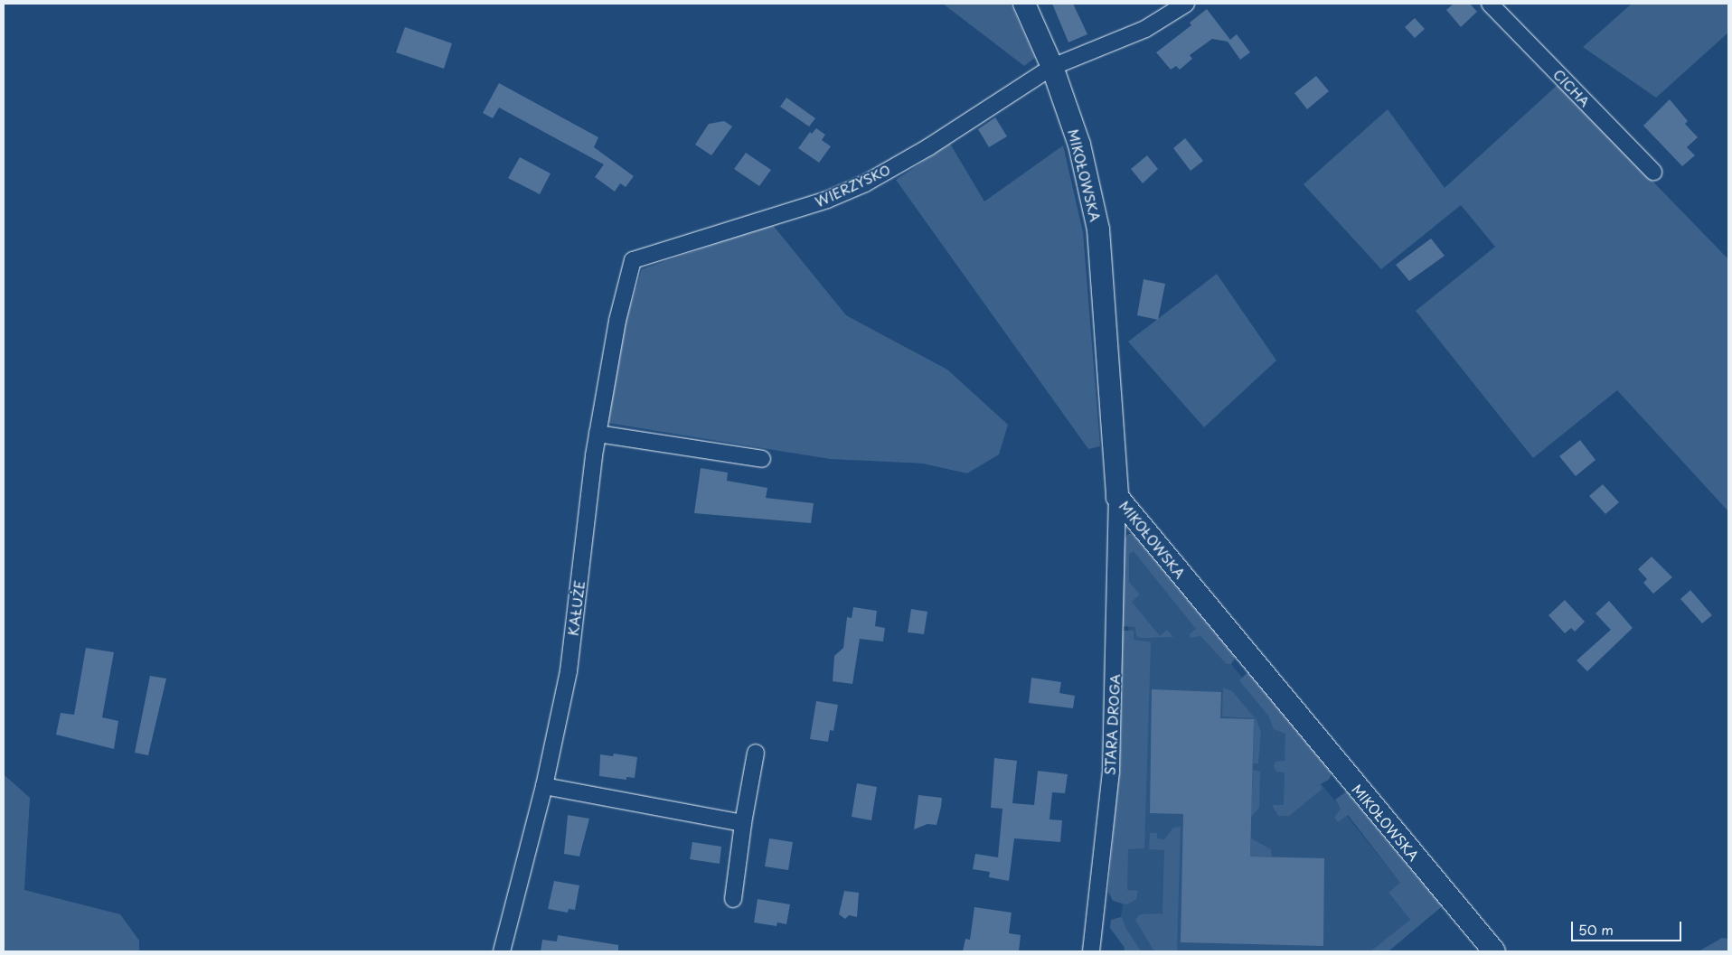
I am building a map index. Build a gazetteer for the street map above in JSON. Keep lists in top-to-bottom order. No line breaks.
{"streets":{"street":["CICHA","MIKOŁOWSKA","WIERZYSKO","KAŁUŻE","STARA DROGA"]},"crossings":[["MIKOŁOWSKA","WIERZYSKO"],["MIKOŁOWSKA","STARA DROGA"],["WIERZYSKO","KAŁUŻE"]],"scale_bar":"50 m"}
